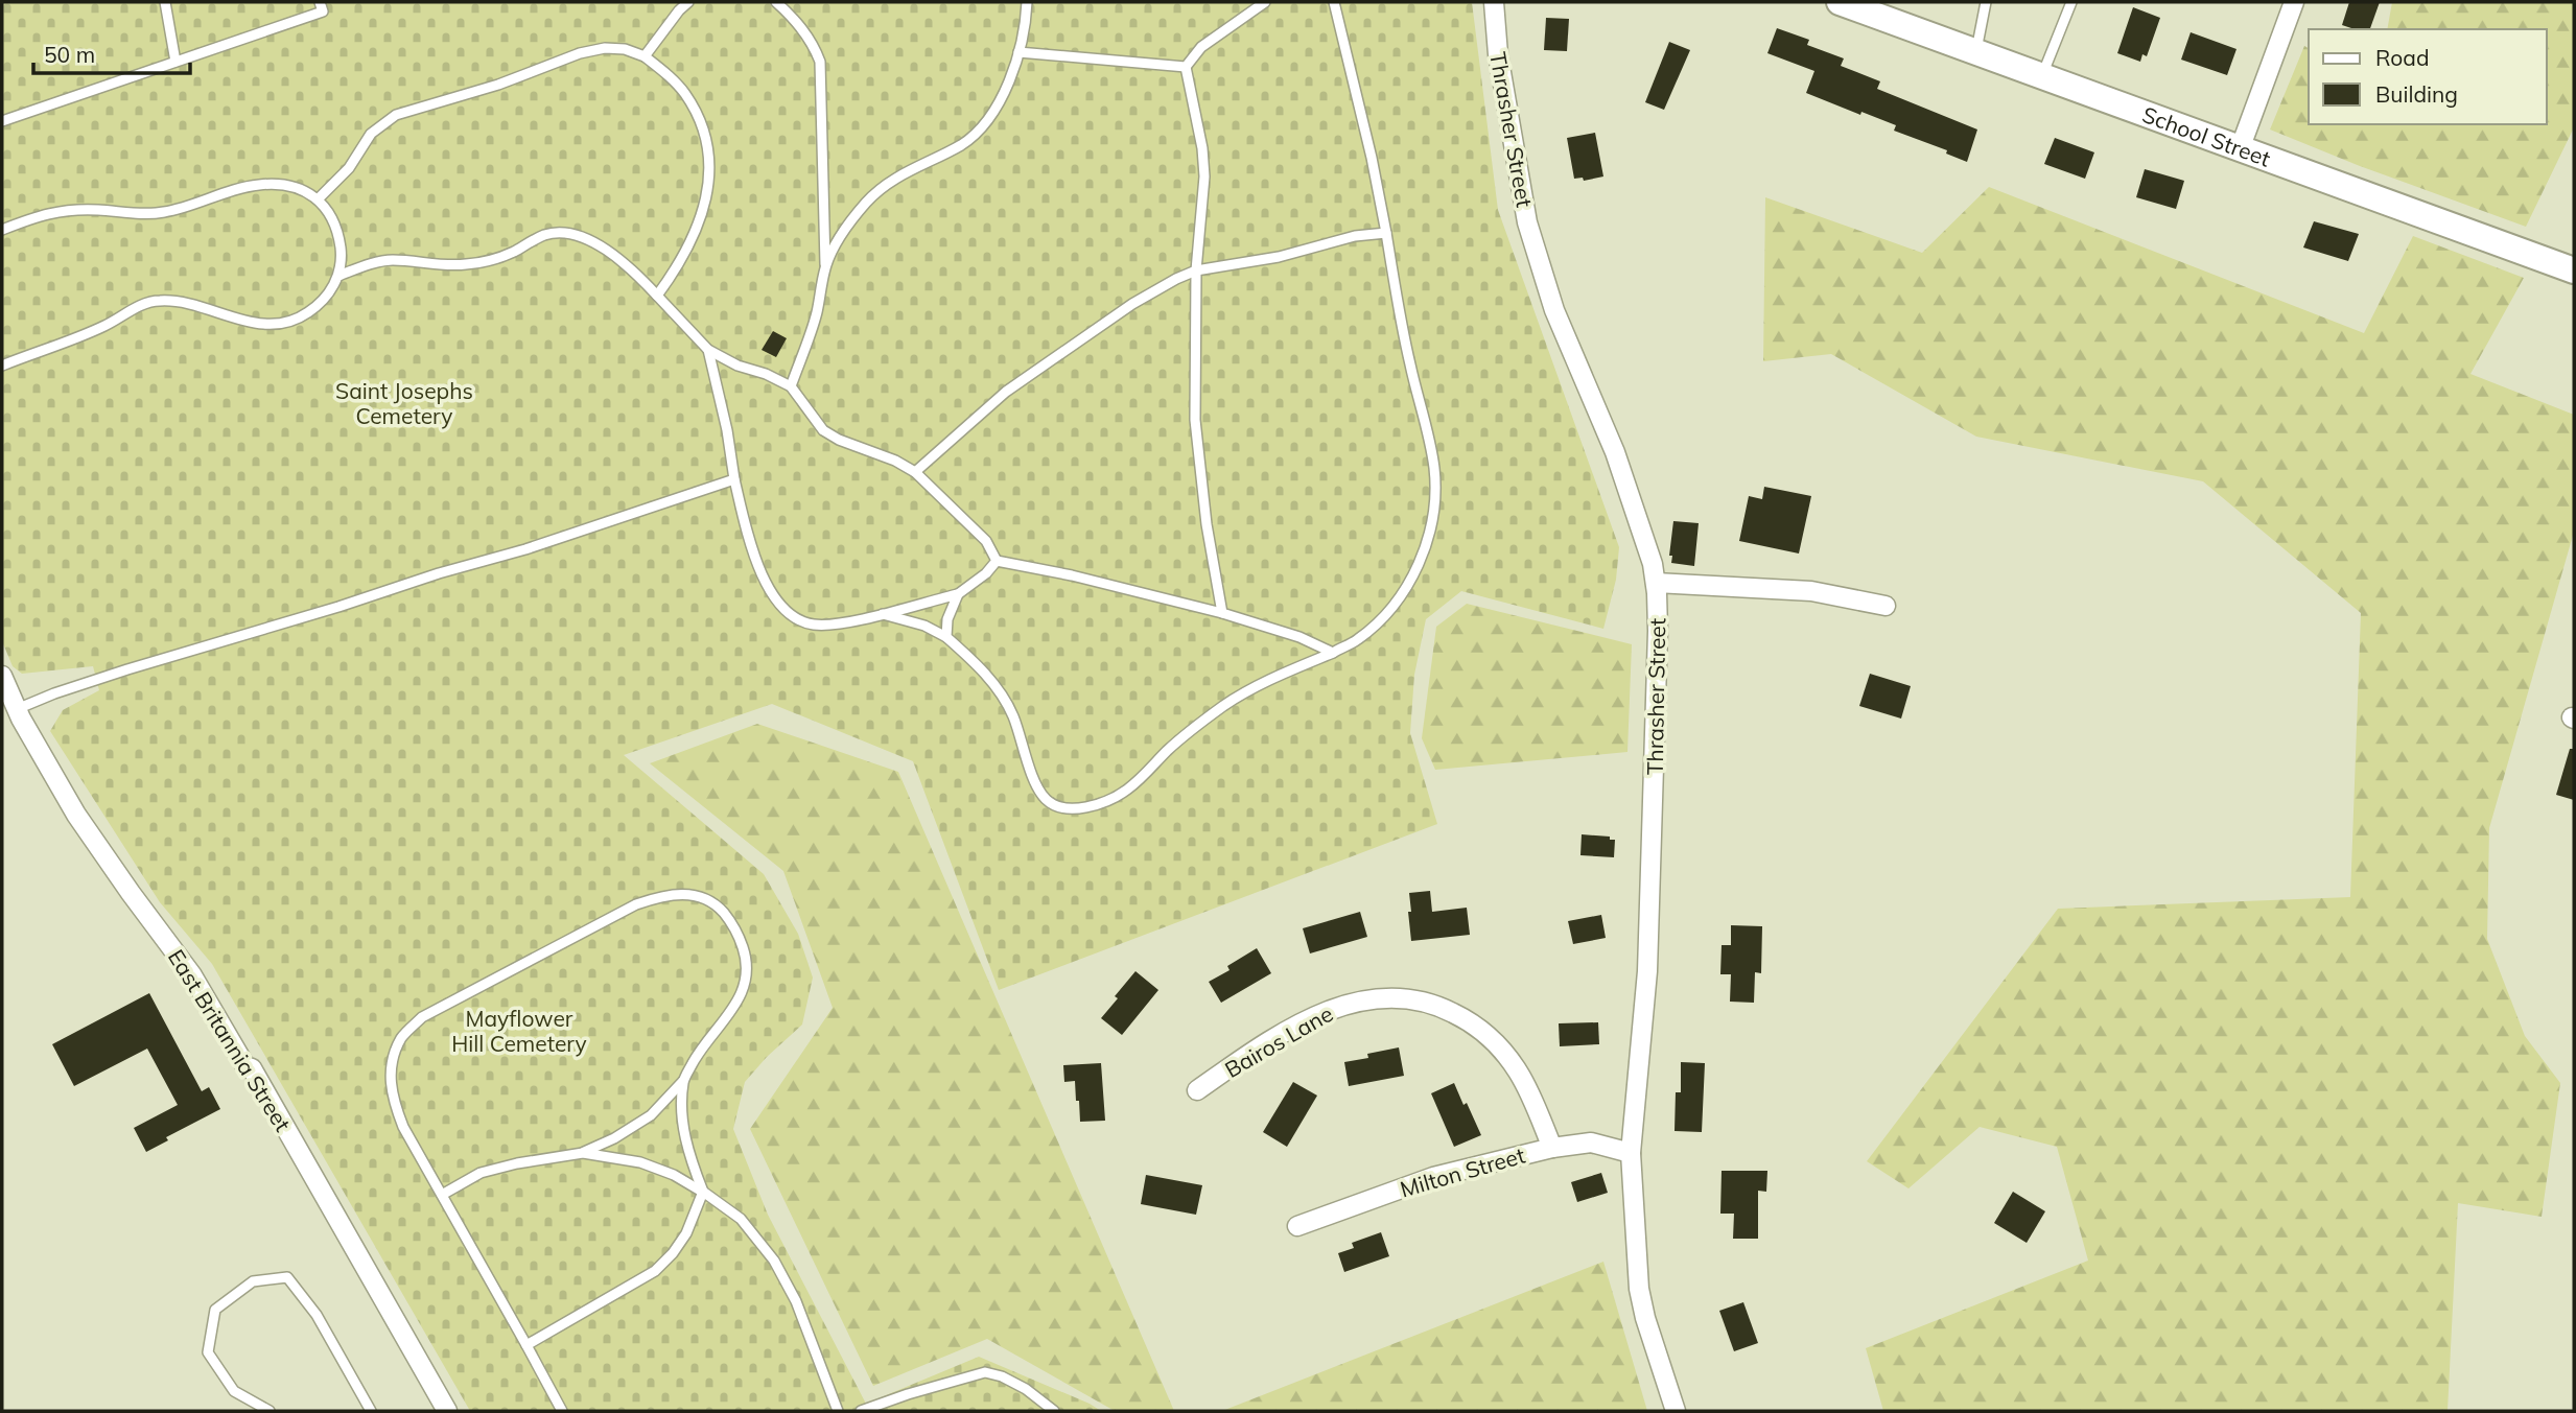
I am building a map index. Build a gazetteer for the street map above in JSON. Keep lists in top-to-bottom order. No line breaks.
{"streets":{"street":["Thrasher Street","School Street","East Britannia Street","Bairos Lane","Milton Street"]},"crossings":[["Thrasher Street","Milton Street"],["Bairos Lane","Milton Street"]],"parks":["Saint Josephs Cemetery","Mayflower Hill Cemetery"],"legend":["Road","Building"],"scale_bar":"50 m"}
